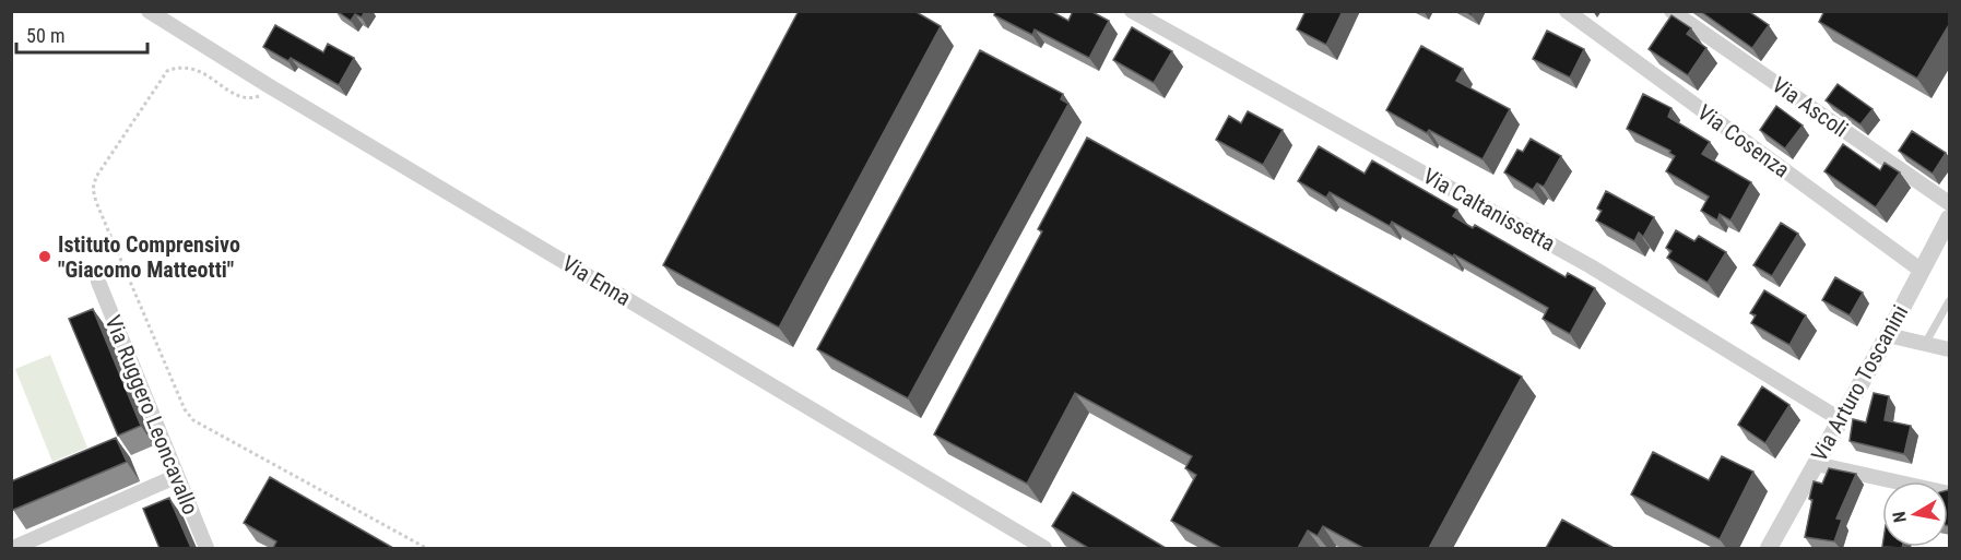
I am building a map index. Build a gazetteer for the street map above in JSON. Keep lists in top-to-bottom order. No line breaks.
{"streets":{"street":["Via Ascoli","Via Cosenza","Via Caltanissetta","Via Enna","Via Arturo Toscanini","Via Ruggero Leoncavallo"]},"crossings":[["Via Cosenza","Via Arturo Toscanini"],["Via Caltanissetta","Via Arturo Toscanini"]],"places":["Istituto Comprensivo \"Giacomo Matteotti\""],"scale_bar":"50 m","north":"left"}
